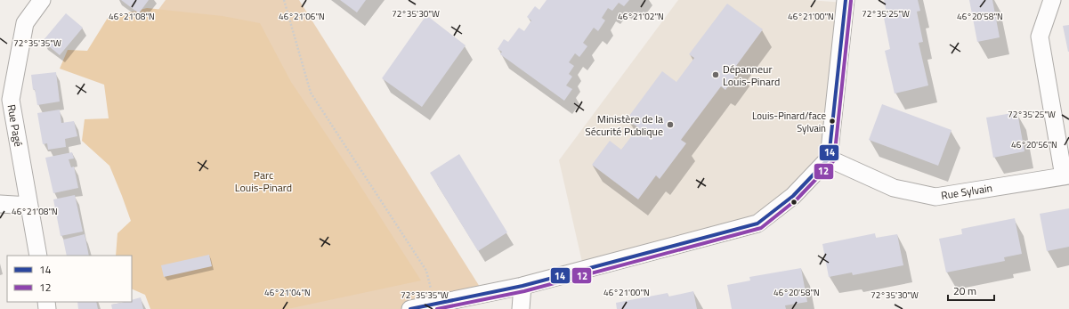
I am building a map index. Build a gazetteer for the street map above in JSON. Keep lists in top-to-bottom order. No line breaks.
{"streets":{"street":["Rue Pagé","Rue Sylvain"]},"parks":["Parc Louis-Pinard"],"places":["Dépanneur Louis-Pinard","Louis-Pinard/face Sylvain","Ministère de la Sécurité Publique"],"lines":["transit line 14","transit line 12"],"legend":["14","12"],"scale_bar":"20 m","coordinates":["72°35'30\"W","72°35'25\"W","46°21'08\"N","46°21'06\"N","46°21'02\"N","46°21'00\"N","46°20'58\"N","72°35'35\"W","46°20'56\"N","46°21'04\"N"]}
